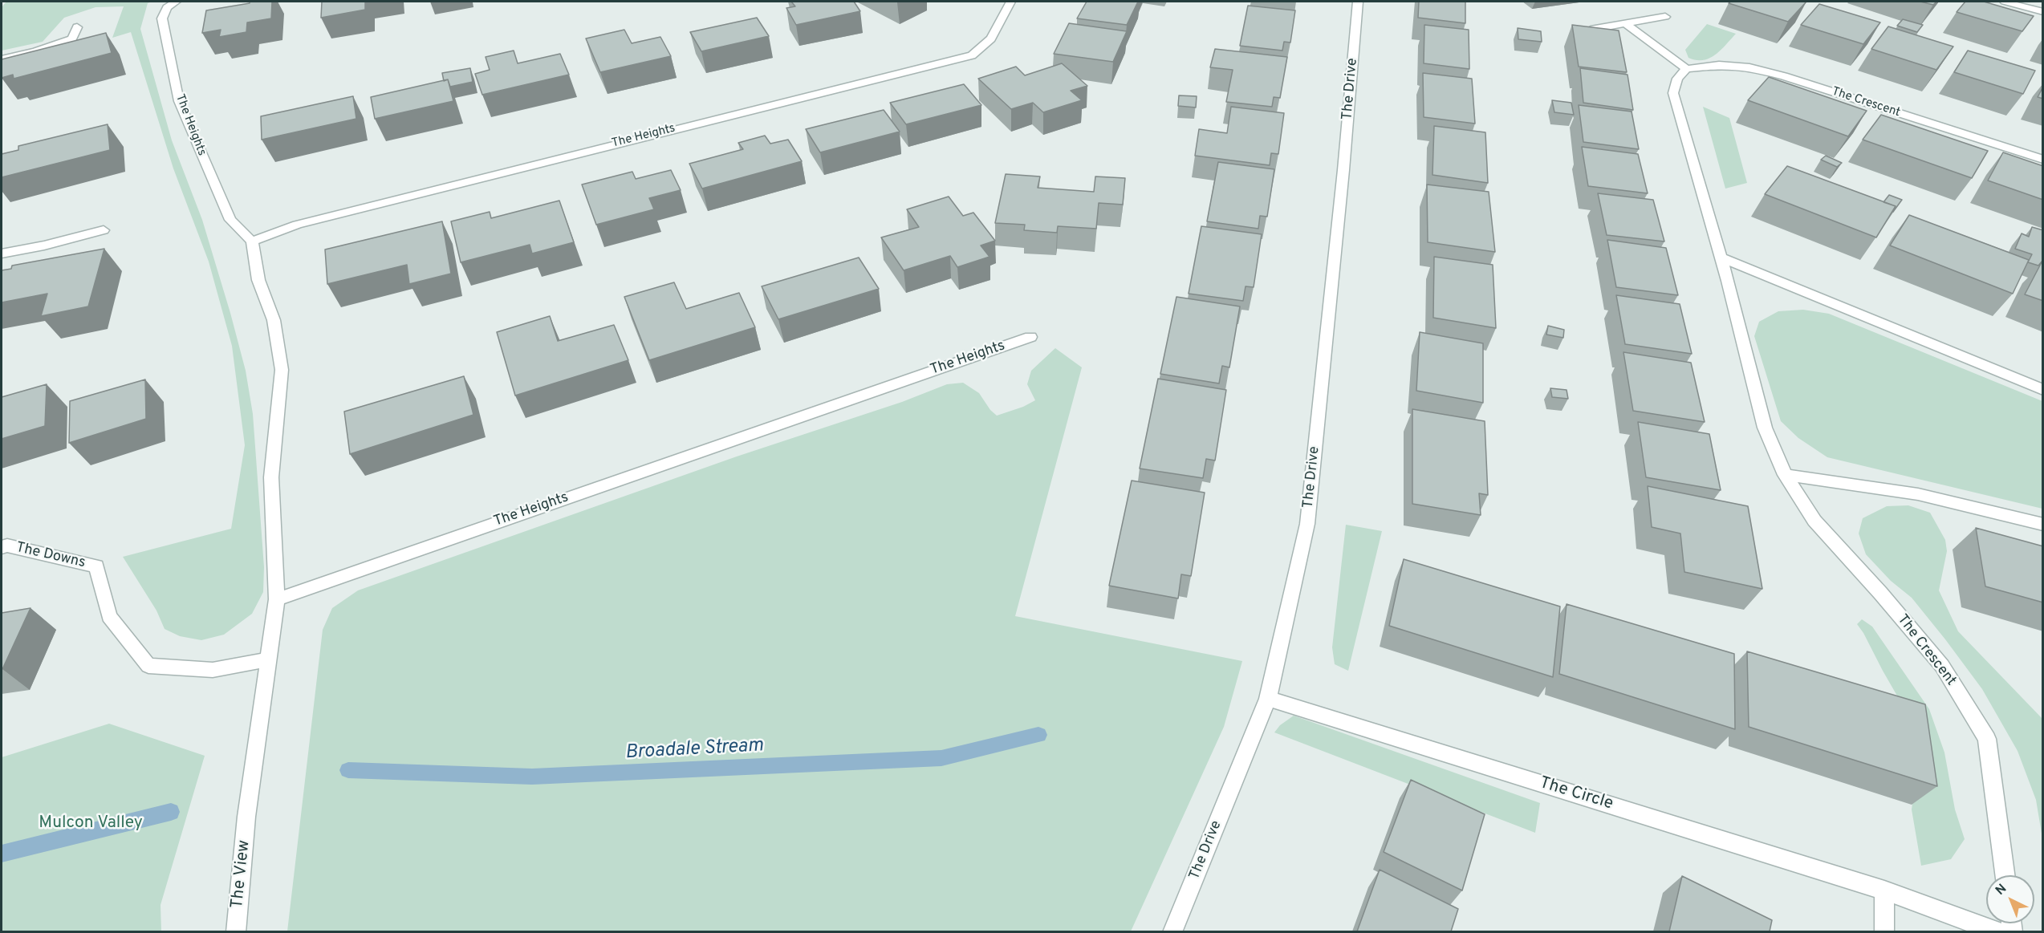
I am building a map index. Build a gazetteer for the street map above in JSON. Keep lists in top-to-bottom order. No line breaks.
{"streets":{"street":["The Drive","The Crescent","The Heights","The Downs","The Circle","The View"]},"crossings":[["The Drive","The Circle"],["The Downs","The View"]],"water":["Broadale Stream"],"parks":["Mulcon Valley"],"north":"top left"}
